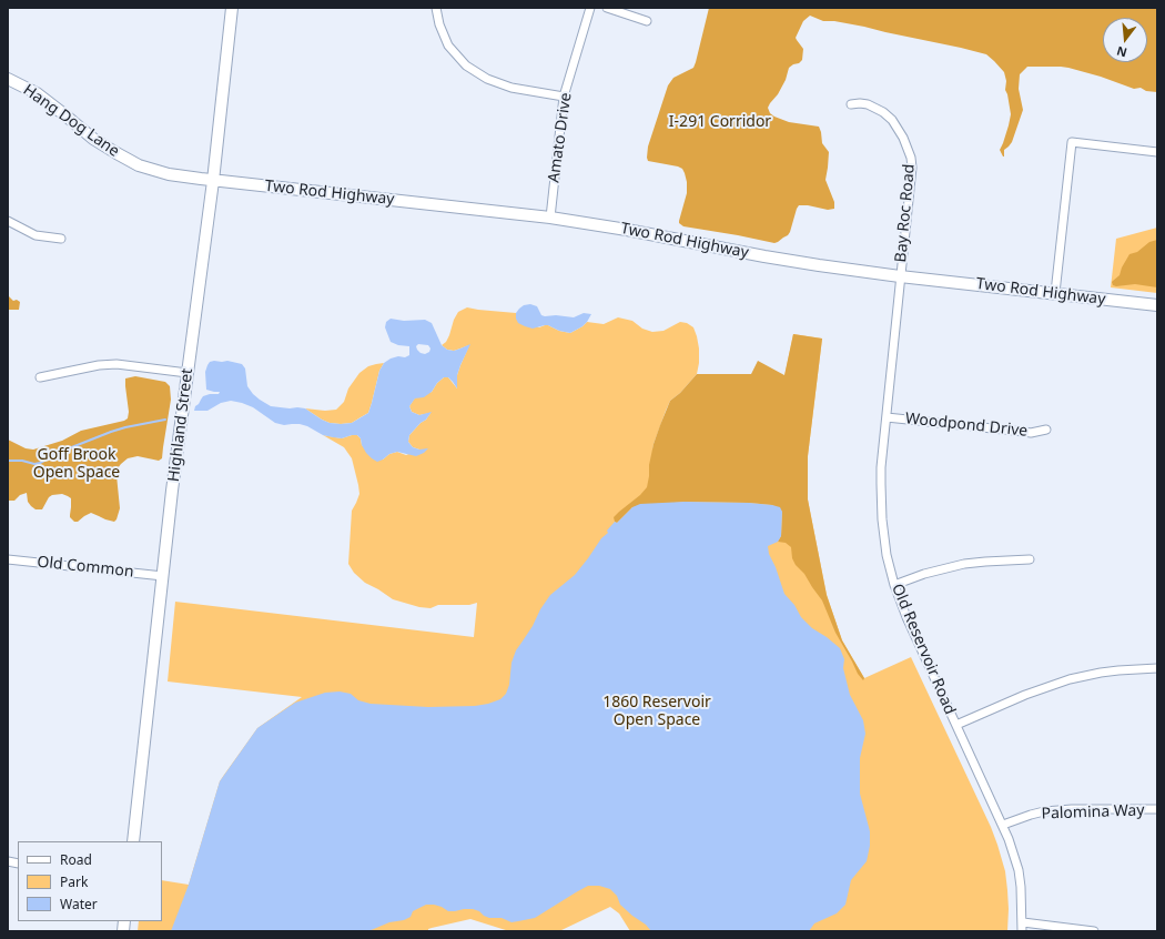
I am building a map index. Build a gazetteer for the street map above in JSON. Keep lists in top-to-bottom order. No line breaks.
{"streets":{"street":["Hang Dog Lane","Amato Drive","Two Rod Highway","Bay Roc Road","Highland Street","Woodpond Drive","Old Common","Old Reservoir Road","Palomina Way"]},"crossings":[["Hang Dog Lane","Two Rod Highway"],["Hang Dog Lane","Highland Street"],["Amato Drive","Two Rod Highway"],["Two Rod Highway","Bay Roc Road"],["Two Rod Highway","Highland Street"],["Two Rod Highway","Old Reservoir Road"],["Bay Roc Road","Old Reservoir Road"],["Highland Street","Old Common"],["Woodpond Drive","Old Reservoir Road"],["Old Reservoir Road","Palomina Way"]],"parks":["I-291 Corridor","Goff Brook Open Space","1860 Reservoir Open Space"],"legend":["Road","Park","Water"],"north":"bottom"}
